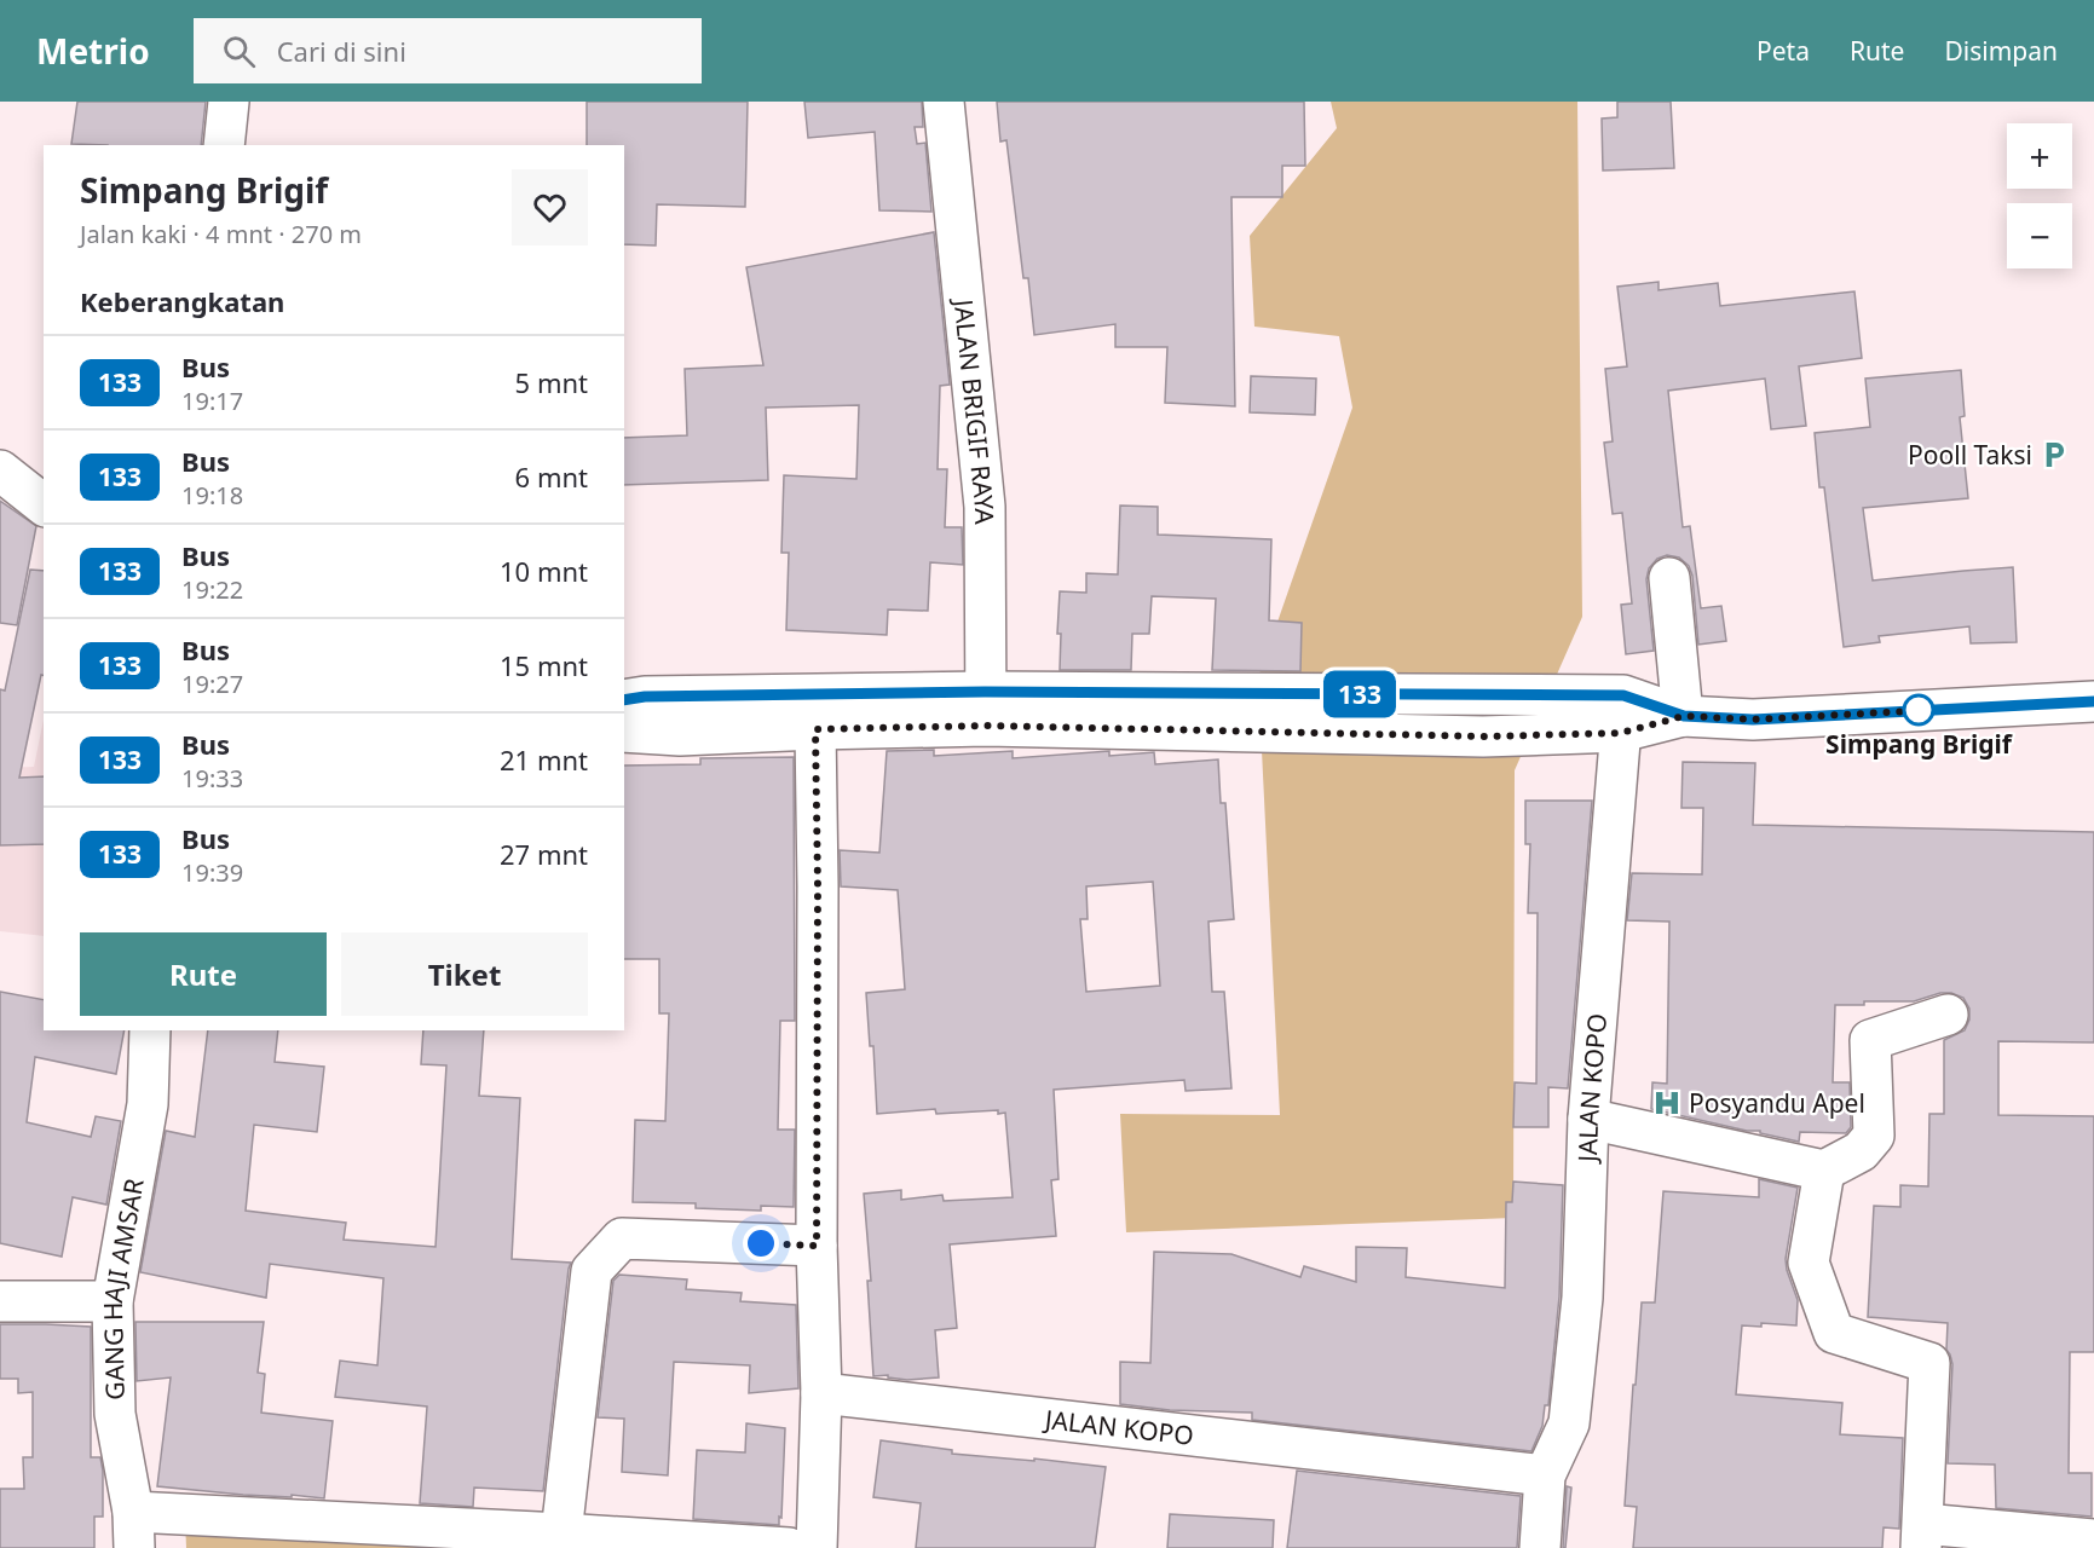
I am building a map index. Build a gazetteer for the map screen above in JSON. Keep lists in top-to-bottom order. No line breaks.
{"streets":{"street":["JALAN BRIGIF RAYA","JALAN KOPO","GANG HAJI AMSAR"]},"places":{"parking":["Pooll Taksi"],"other":["Simpang Brigif"],"hospital":["Posyandu Apel"]},"lines":["bus line 133"],"page":{"header":"Metrio","search":"Cari di sini","nav":["Peta","Rute","Disimpan"],"on_map":"133","map_buttons":["+","−"],"heading":[["Simpang Brigif","Jalan kaki · 4 mnt · 270 m"],"Keberangkatan"],"list":[{"mark":"133","name":"Bus","note":"19:17","value":"5 mnt"},{"mark":"133","name":"Bus","note":"19:18","value":"6 mnt"},{"mark":"133","name":"Bus","note":"19:22","value":"10 mnt"},{"mark":"133","name":"Bus","note":"19:27","value":"15 mnt"},{"mark":"133","name":"Bus","note":"19:33","value":"21 mnt"},{"mark":"133","name":"Bus","note":"19:39","value":"27 mnt"}],"buttons":["Rute","Tiket"]}}
